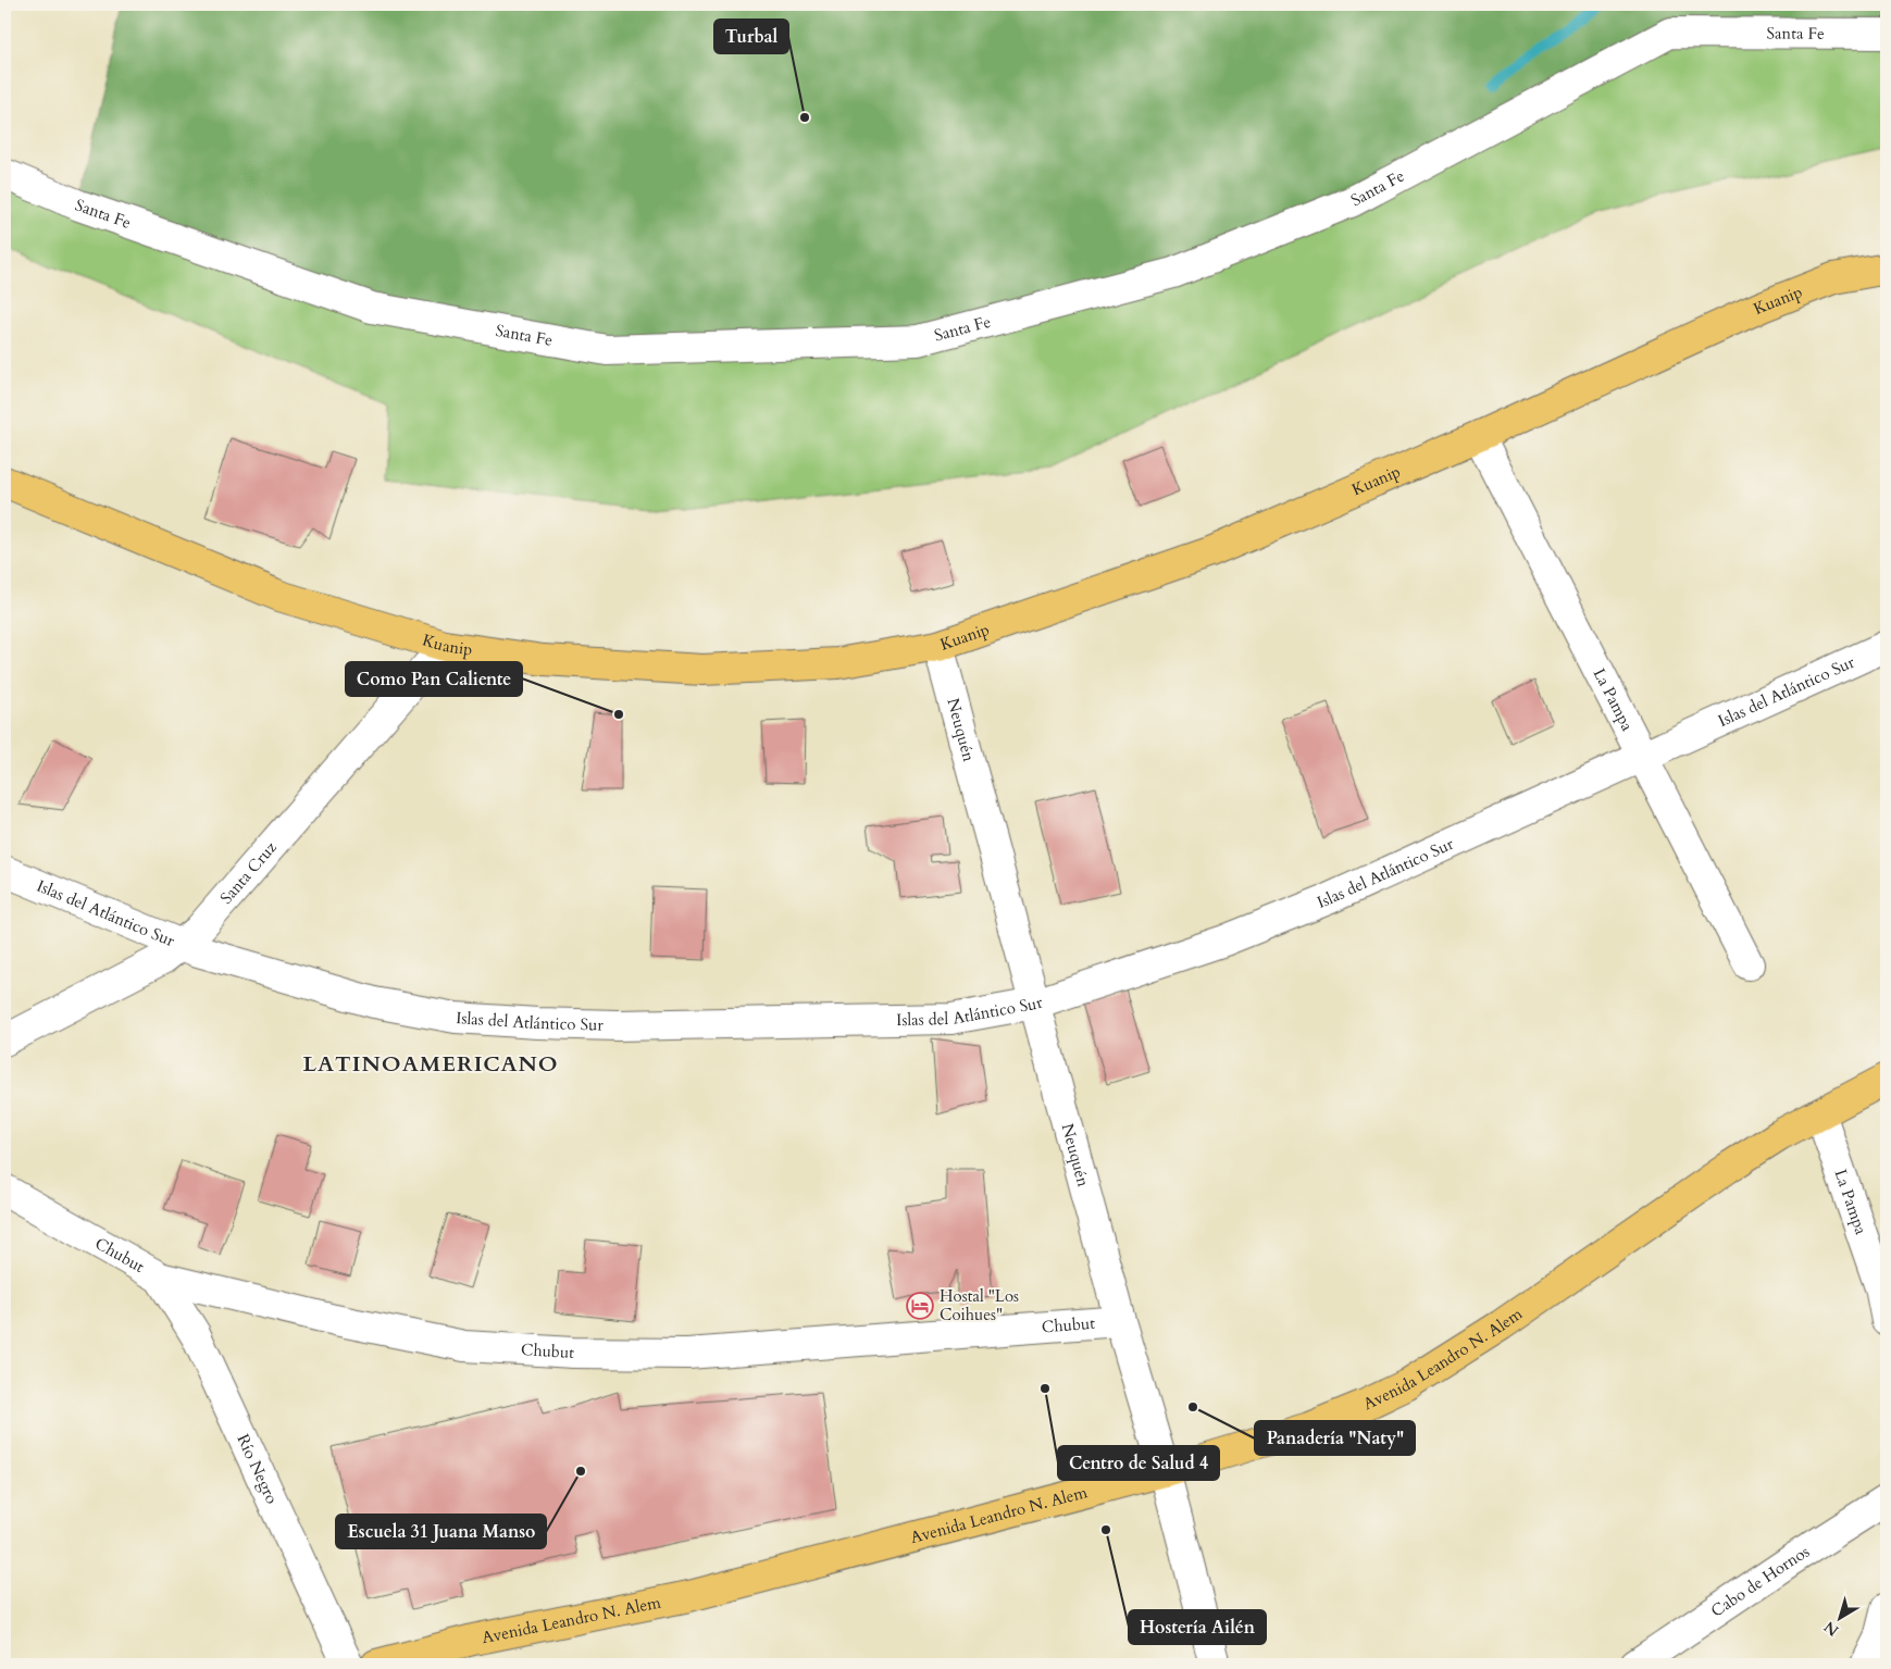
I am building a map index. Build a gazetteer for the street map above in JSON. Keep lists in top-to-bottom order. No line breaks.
{"streets":{"main road":["Kuanip","Avenida Leandro N. Alem"],"street":["Santa Fe","Islas del Atlántico Sur","La Pampa","Neuquén","Santa Cruz","Chubut","Río Negro","Cabo de Hornos"]},"crossings":[["Kuanip","La Pampa"],["Kuanip","Neuquén"],["Kuanip","Santa Cruz"],["Islas del Atlántico Sur","La Pampa"],["Islas del Atlántico Sur","Neuquén"],["Islas del Atlántico Sur","Santa Cruz"],["La Pampa","Avenida Leandro N. Alem"],["Neuquén","Chubut"],["Neuquén","Avenida Leandro N. Alem"],["Chubut","Río Negro"]],"districts":["LATINOAMERICANO"],"places":{"other":["Turbal","Como Pan Caliente","Centro de Salud 4","Panadería \"Naty\"","Escuela 31 Juana Manso","Hostería Ailén"],"hotel":["Hostal \"Los Coihues\""]},"north":"bottom left"}
